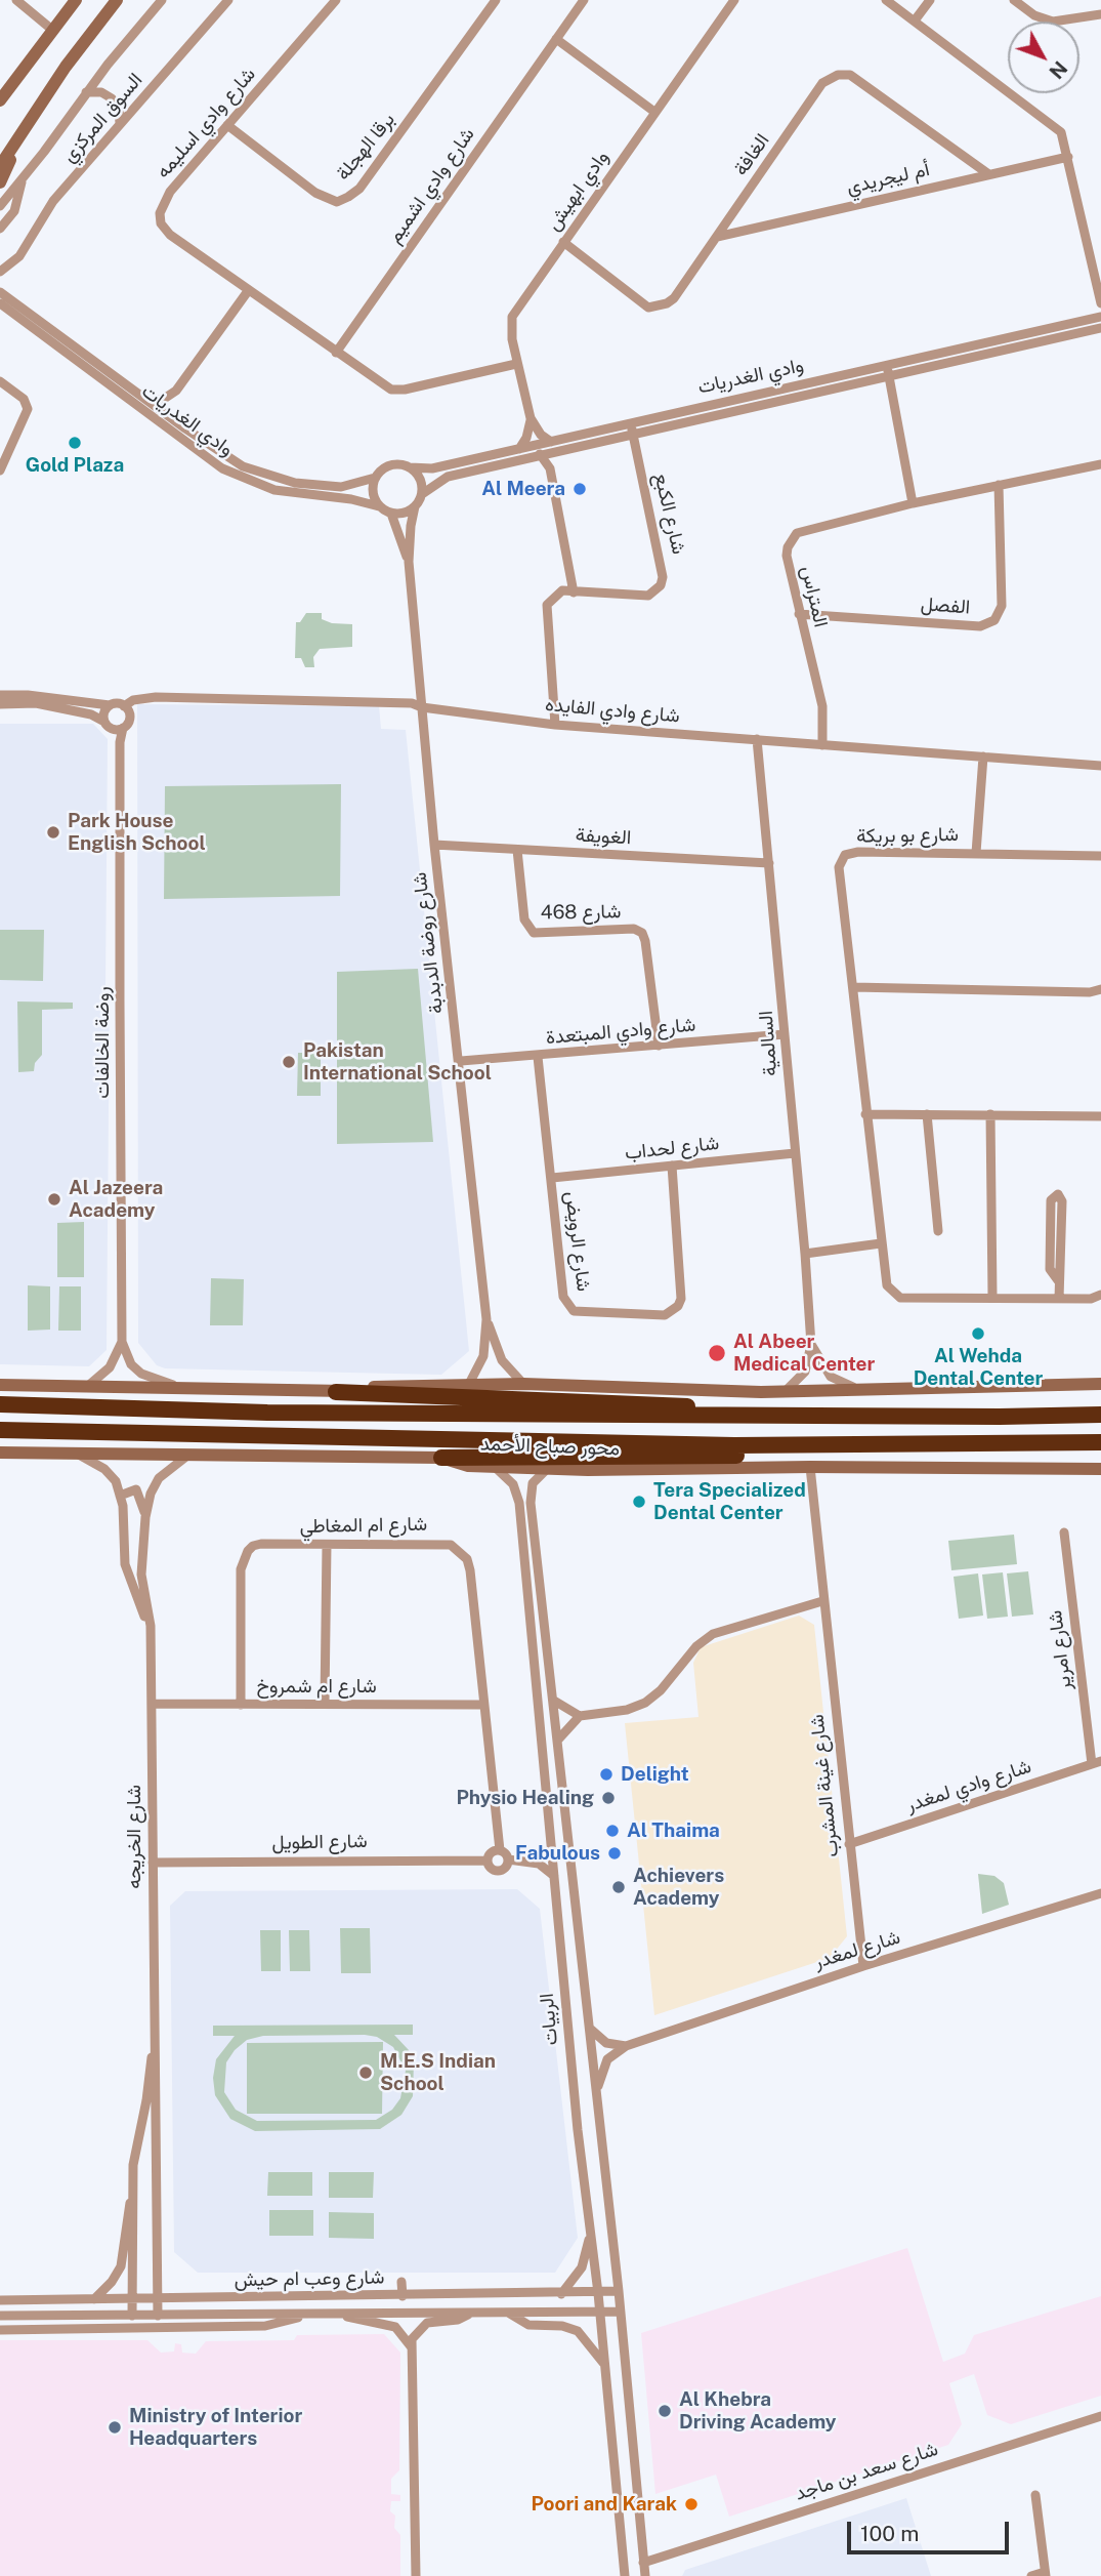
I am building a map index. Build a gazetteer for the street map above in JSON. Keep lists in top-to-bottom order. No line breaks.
{"streets":{"highway":["محور صباح الأحمد"],"street":["السوق المركزي","شارع وادي اسليمه","برقا الهجلة","الغافة","أم ليجريدي","شارع وادي اشميم","وادي ابهيش","وادي الغدريات","شارع الكبع","المتراس","الفصل","شارع وادي الفايده","شارع بو بريكة","الغويفة","شارع 468","شارع روضة الدبدبة","شارع وادي المبتعدة","روضة الخالفات","السالمية","شارع لحداب","شارع الرويض","شارع ام المغاطي","شارع امرير","شارع ام شمروخ","شارع غينة المشرب","شارع وادي لمغدر","شارع الخريجه","شارع الطويل","شارع لمغدر","الربيات","شارع وعب ام حيش","شارع سعد بن ماجد"]},"crossings":[["شارع وادي اسليمه","برقا الهجلة"],["شارع وادي اسليمه","شارع وادي اشميم"],["شارع وادي اسليمه","وادي ابهيش"],["الغافة","أم ليجريدي"],["الغافة","وادي ابهيش"],["وادي ابهيش","وادي الغدريات"],["وادي الغدريات","شارع الكبع"],["وادي الغدريات","شارع روضة الدبدبة"],["المتراس","الفصل"],["المتراس","شارع وادي الفايده"],["شارع وادي الفايده","شارع بو بريكة"],["شارع وادي الفايده","شارع روضة الدبدبة"],["شارع وادي الفايده","روضة الخالفات"],["شارع وادي الفايده","السالمية"],["الغويفة","شارع 468"],["الغويفة","شارع روضة الدبدبة"],["الغويفة","السالمية"],["شارع 468","شارع وادي المبتعدة"],["شارع روضة الدبدبة","شارع وادي المبتعدة"],["شارع وادي المبتعدة","السالمية"],["شارع وادي المبتعدة","شارع الرويض"],["السالمية","شارع لحداب"],["شارع لحداب","شارع الرويض"],["محور صباح الأحمد","شارع غينة المشرب"],["محور صباح الأحمد","شارع الخريجه"],["محور صباح الأحمد","الربيات"],["شارع ام المغاطي","شارع ام شمروخ"],["شارع ام المغاطي","شارع الطويل"],["شارع امرير","شارع وادي لمغدر"],["شارع ام شمروخ","شارع الخريجه"],["شارع غينة المشرب","شارع وادي لمغدر"],["شارع غينة المشرب","شارع لمغدر"],["شارع الخريجه","شارع الطويل"],["شارع الخريجه","شارع وعب ام حيش"],["الربيات","شارع وعب ام حيش"],["الربيات","شارع سعد بن ماجد"]],"places":["Gold Plaza","Al Meera","Park House English School","Pakistan International School","Al Jazeera Academy","Al Wehda Dental Center","Al Abeer Medical Center","Tera Specialized Dental Center","Delight","Physio Healing","Al Thaima","Fabulous","Achievers Academy","M.E.S Indian School","Al Khebra Driving Academy","Ministry of Interior Headquarters","Poori and Karak"],"scale_bar":"100 m","north":"bottom right"}
